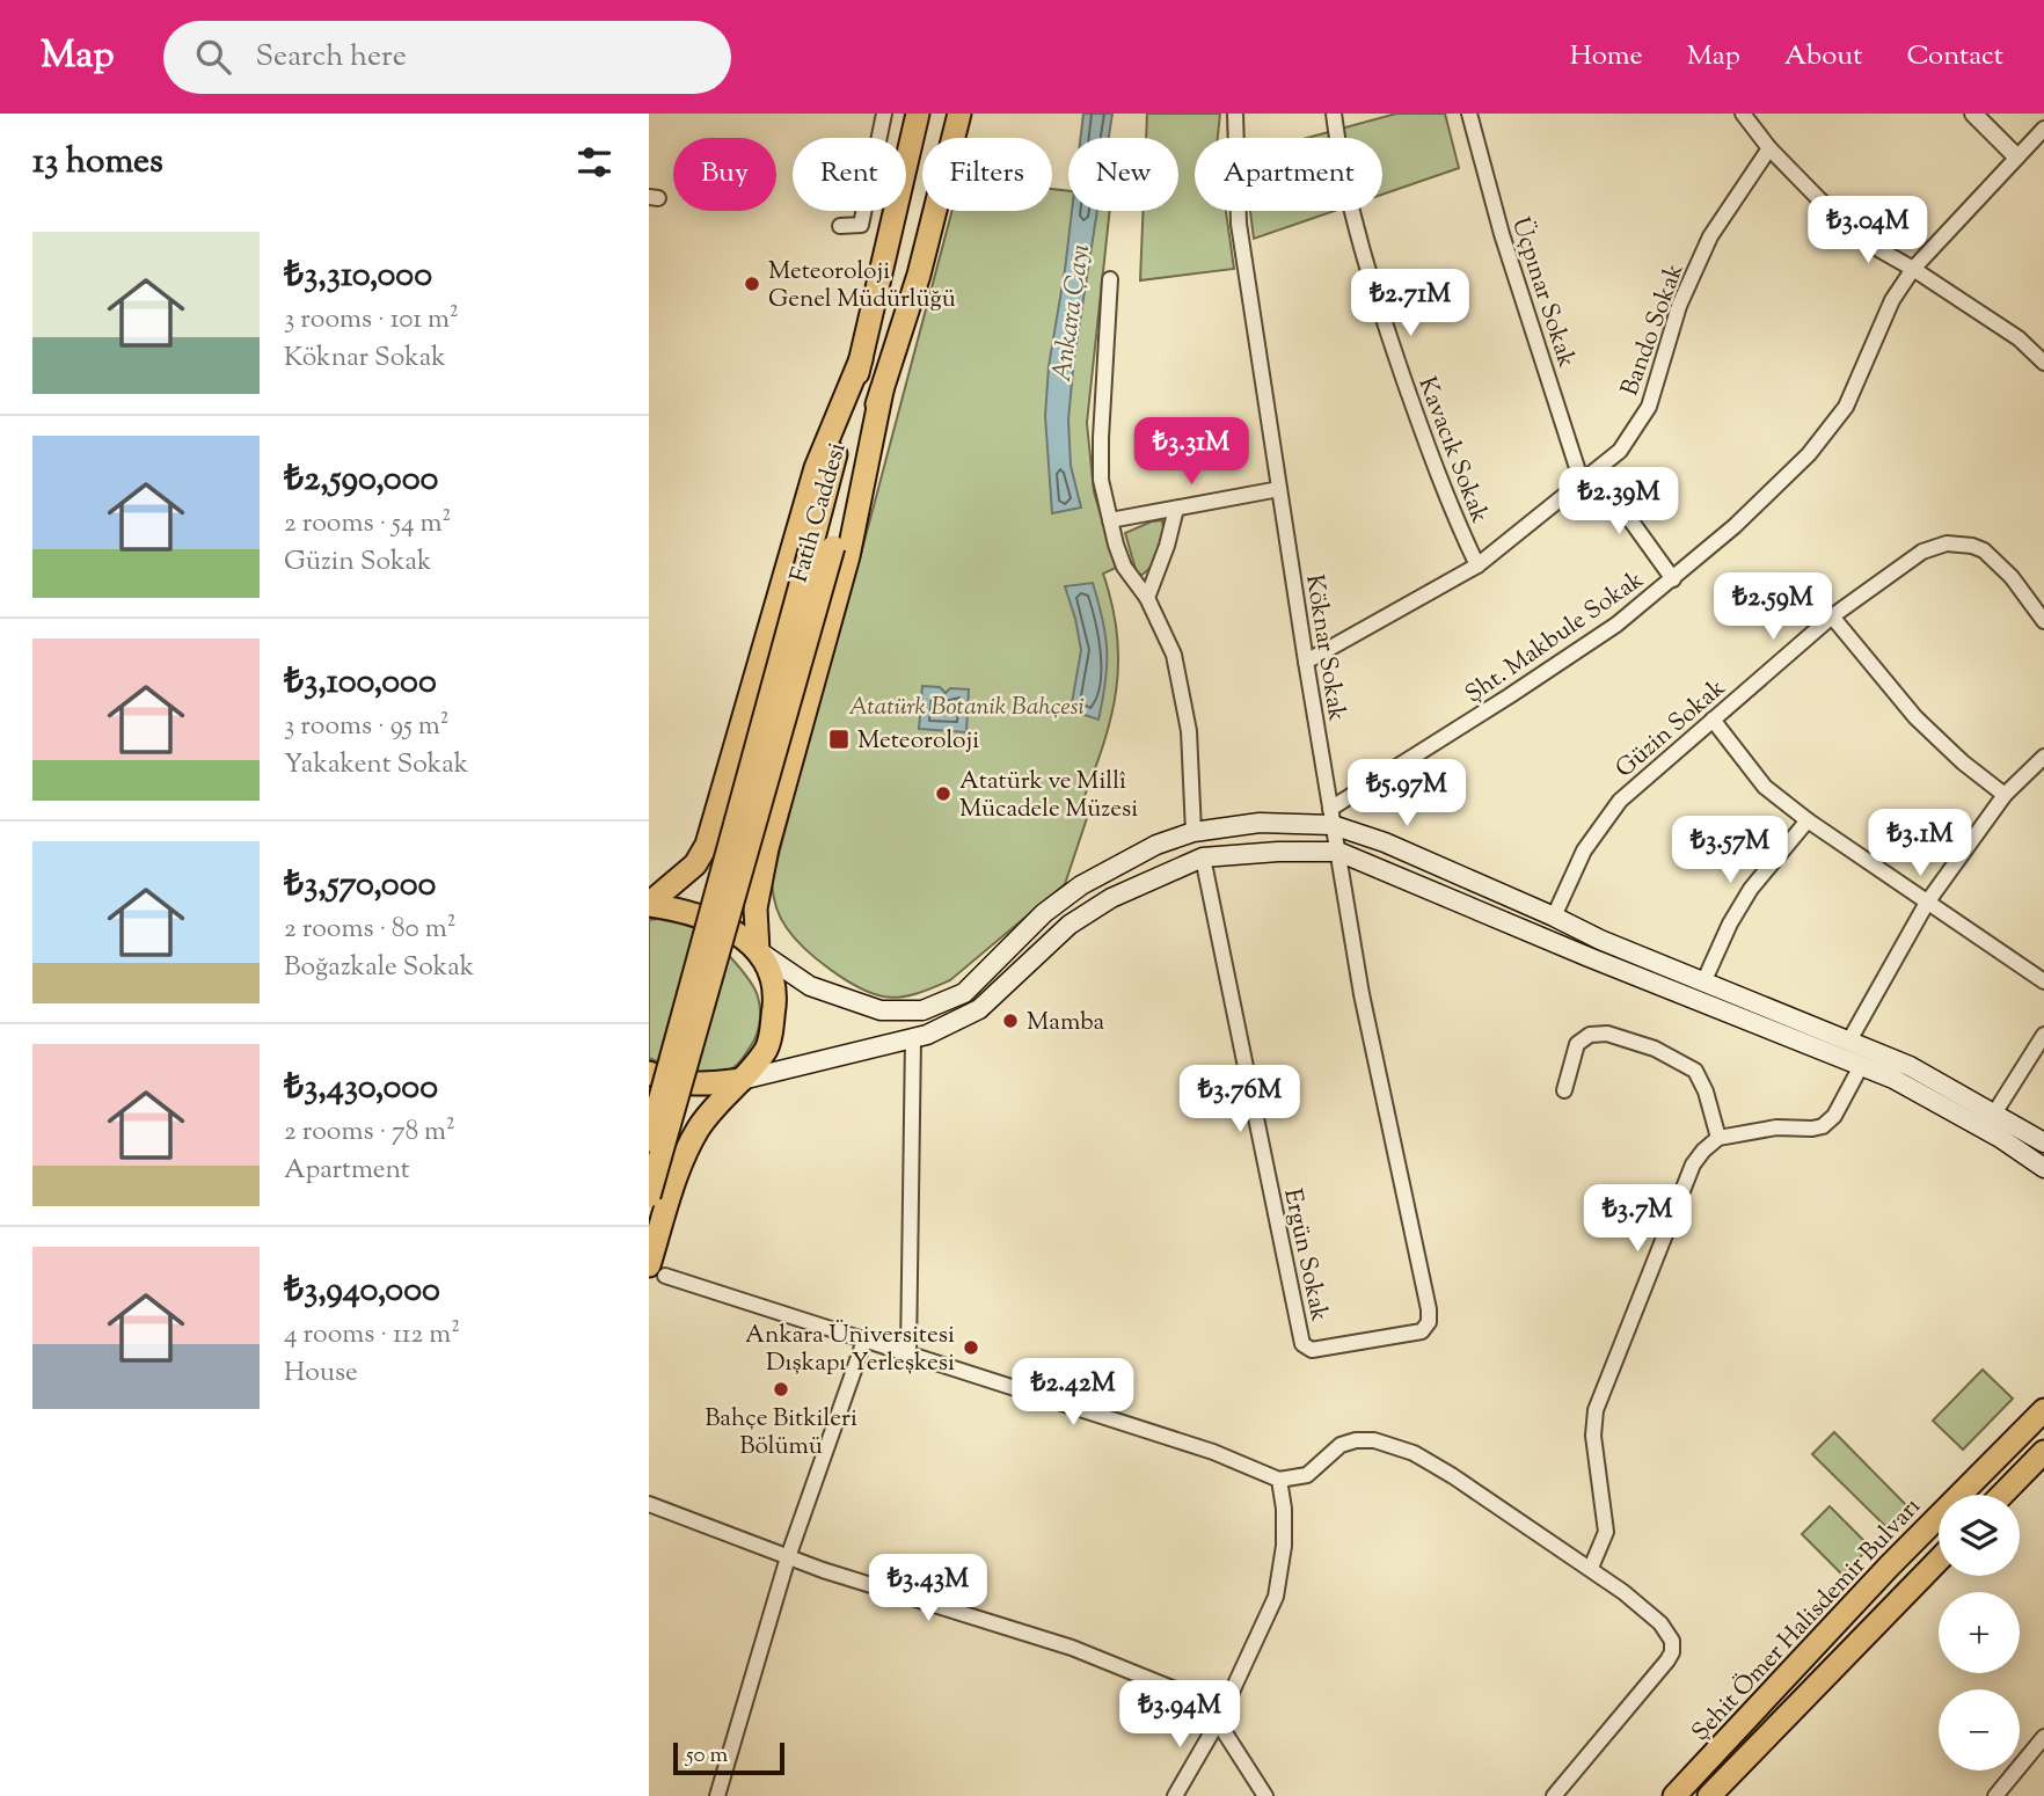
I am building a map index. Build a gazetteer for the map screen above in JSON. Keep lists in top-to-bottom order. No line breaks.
{"streets":{"main road":["Fatih Caddesi","Şehit Ömer Halisdemir Bulvarı"],"street":["Üçpınar Sokak","Bando Sokak","Kavacık Sokak","Şht. Makbule Sokak","Köknar Sokak","Güzin Sokak","Ergün Sokak"]},"crossings":[["Üçpınar Sokak","Bando Sokak"],["Bando Sokak","Kavacık Sokak"],["Bando Sokak","Köknar Sokak"],["Şht. Makbule Sokak","Köknar Sokak"],["Köknar Sokak","Ergün Sokak"]],"water":["Ankara Çayı"],"parks":["Atatürk Botanik Bahçesi"],"places":{"other":["Meteoroloji Genel Müdürlüğü","Atatürk ve Millî Mücadele Müzesi","Mamba","Ankara Üniversitesi Dışkapı Yerleşkesi","Bahçe Bitkileri Bölümü"],"transit":["Meteoroloji"]},"scale_bar":"50 m","page":{"header":"Map","search":"Search here","nav":["Home","Map","About","Contact"],"heading":"13 homes","chip":["Buy","Rent","Filters","New","Apartment"],"price":["₺3.04M","₺2.71M","₺3.31M","₺2.39M","₺2.59M","₺5.97M","₺3.1M","₺3.57M","₺3.76M","₺3.7M","₺2.42M","₺3.43M","₺3.94M"],"list":[{"name":"₺3,310,000","note":"3 rooms · 101 m² · Köknar Sokak"},{"name":"₺2,590,000","note":"2 rooms · 54 m² · Güzin Sokak"},{"name":"₺3,100,000","note":"3 rooms · 95 m² · Yakakent Sokak"},{"name":"₺3,570,000","note":"2 rooms · 80 m² · Boğazkale Sokak"},{"name":"₺3,430,000","note":"2 rooms · 78 m² · Apartment"},{"name":"₺3,940,000","note":"4 rooms · 112 m² · House"}],"map_buttons":["+","−"],"scale":"50 m"}}
